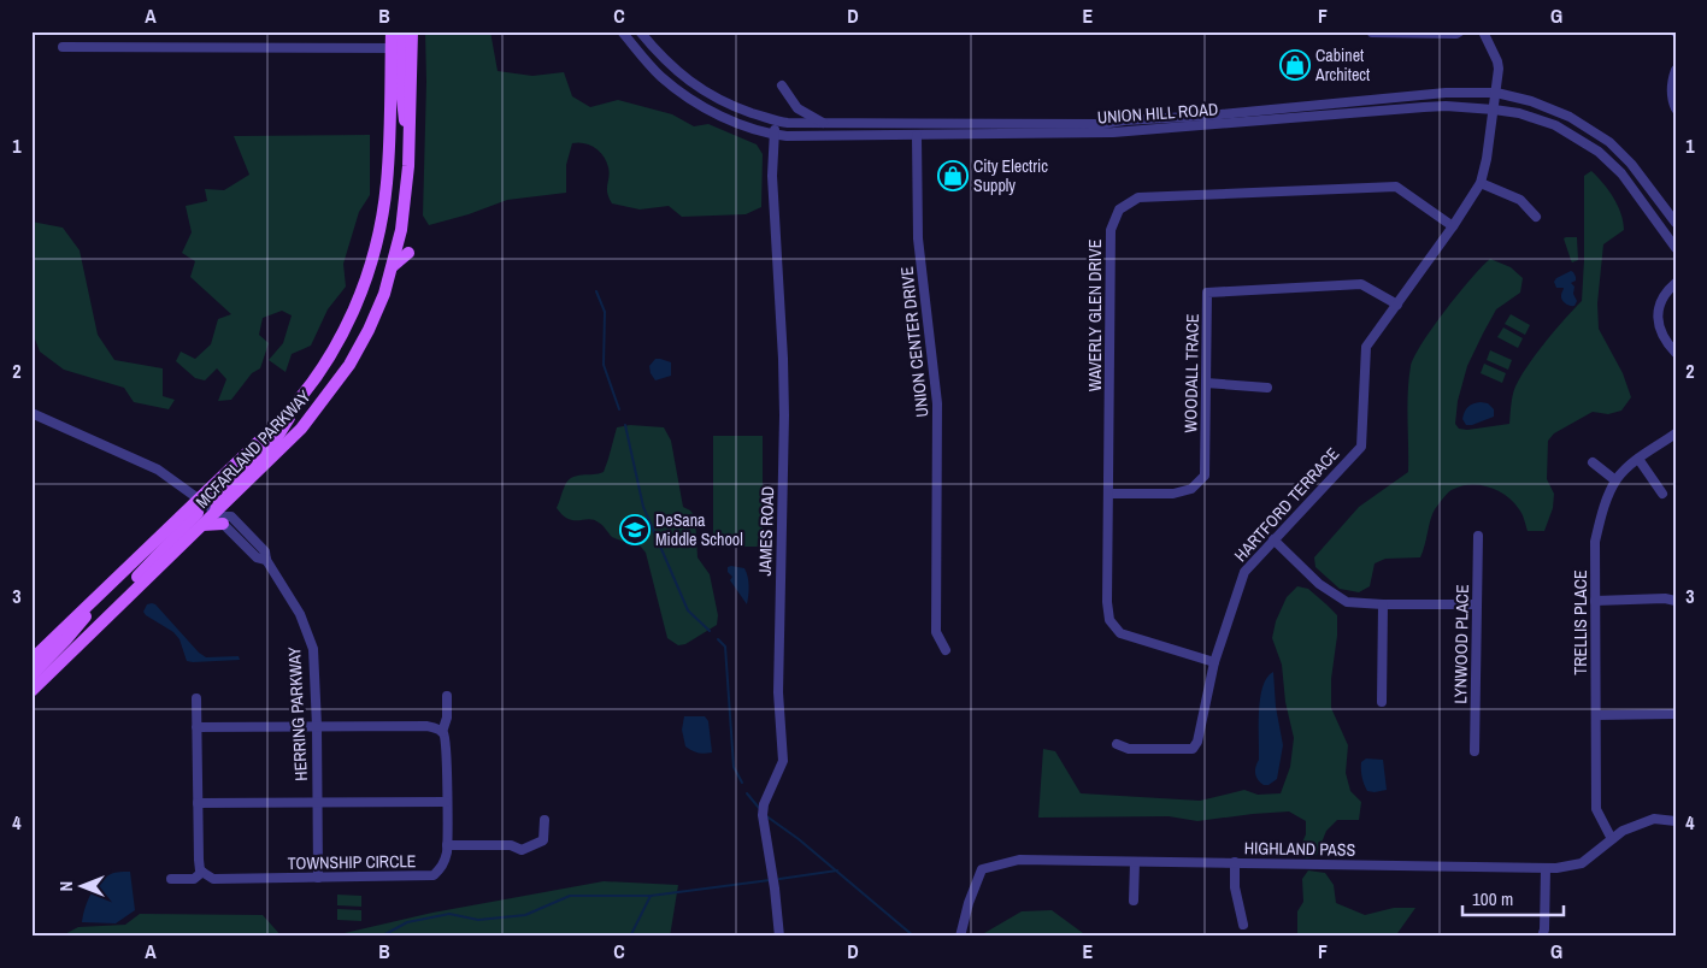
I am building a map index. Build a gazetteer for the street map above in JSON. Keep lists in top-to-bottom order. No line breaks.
{"streets":{"main road":["MCFARLAND PARKWAY"],"street":["UNION HILL ROAD","WAVERLY GLEN DRIVE","UNION CENTER DRIVE","WOODALL TRACE","HARTFORD TERRACE","JAMES ROAD","TRELLIS PLACE","LYNWOOD PLACE","HERRING PARKWAY","HIGHLAND PASS","TOWNSHIP CIRCLE"]},"crossings":[["UNION HILL ROAD","UNION CENTER DRIVE"],["UNION HILL ROAD","HARTFORD TERRACE"],["UNION HILL ROAD","JAMES ROAD"],["WAVERLY GLEN DRIVE","WOODALL TRACE"],["WAVERLY GLEN DRIVE","HARTFORD TERRACE"],["WOODALL TRACE","HARTFORD TERRACE"],["MCFARLAND PARKWAY","HERRING PARKWAY"],["TRELLIS PLACE","HIGHLAND PASS"],["HERRING PARKWAY","TOWNSHIP CIRCLE"]],"places":{"shop":["Cabinet Architect","City Electric Supply"],"school or university":["DeSana Middle School"]},"scale_bar":"100 m","north":"left","grid":{"columns":["A","B","C","D","E","F","G"],"rows":["1","2","3","4"]}}
